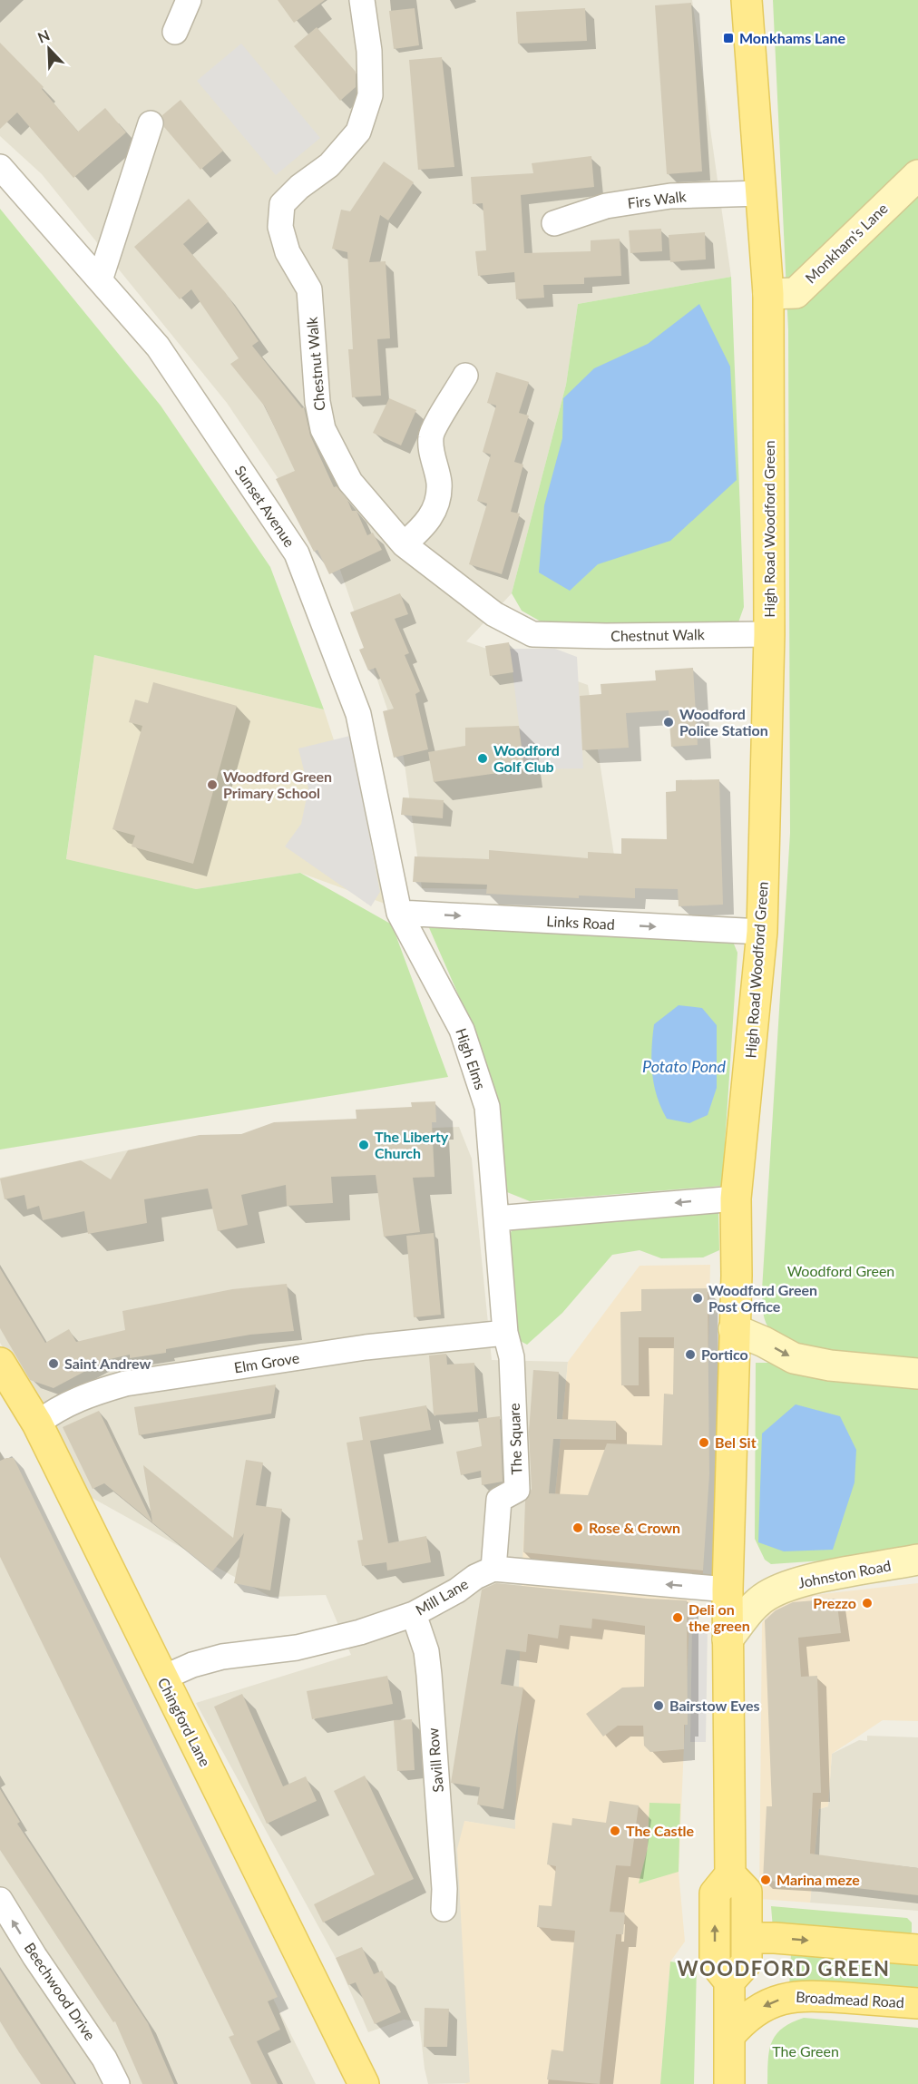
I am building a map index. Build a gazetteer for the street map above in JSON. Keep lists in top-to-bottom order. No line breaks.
{"streets":{"main road":["High Road Woodford Green","Chingford Lane","Broadmead Road"],"street":["Firs Walk","Monkham's Lane","Chestnut Walk","Sunset Avenue","Links Road","High Elms","Elm Grove","The Square","Johnston Road","Mill Lane","Savill Row","Beechwood Drive"]},"crossings":[["Firs Walk","High Road Woodford Green"],["Monkham's Lane","High Road Woodford Green"],["Chestnut Walk","High Road Woodford Green"],["Sunset Avenue","Links Road"],["Sunset Avenue","High Elms"],["High Road Woodford Green","Links Road"],["High Road Woodford Green","Johnston Road"],["Links Road","High Elms"],["High Elms","Elm Grove"],["High Elms","The Square"],["Elm Grove","The Square"],["Elm Grove","Chingford Lane"],["The Square","Mill Lane"],["Mill Lane","Chingford Lane"],["Mill Lane","Savill Row"]],"one_way":["Links Road","Beechwood Drive"],"districts":["WOODFORD GREEN"],"water":["Potato Pond"],"parks":["Woodford Green","The Green"],"places":{"transit":["Monkhams Lane"],"other":["Woodford Police Station","Woodford Golf Club","Woodford Green Primary School","The Liberty Church","Woodford Green Post Office","Portico","Saint Andrew","Bel Sit","Rose & Crown","Prezzo","Deli on the green","Bairstow Eves","The Castle","Marina meze"]},"north":"top left"}
